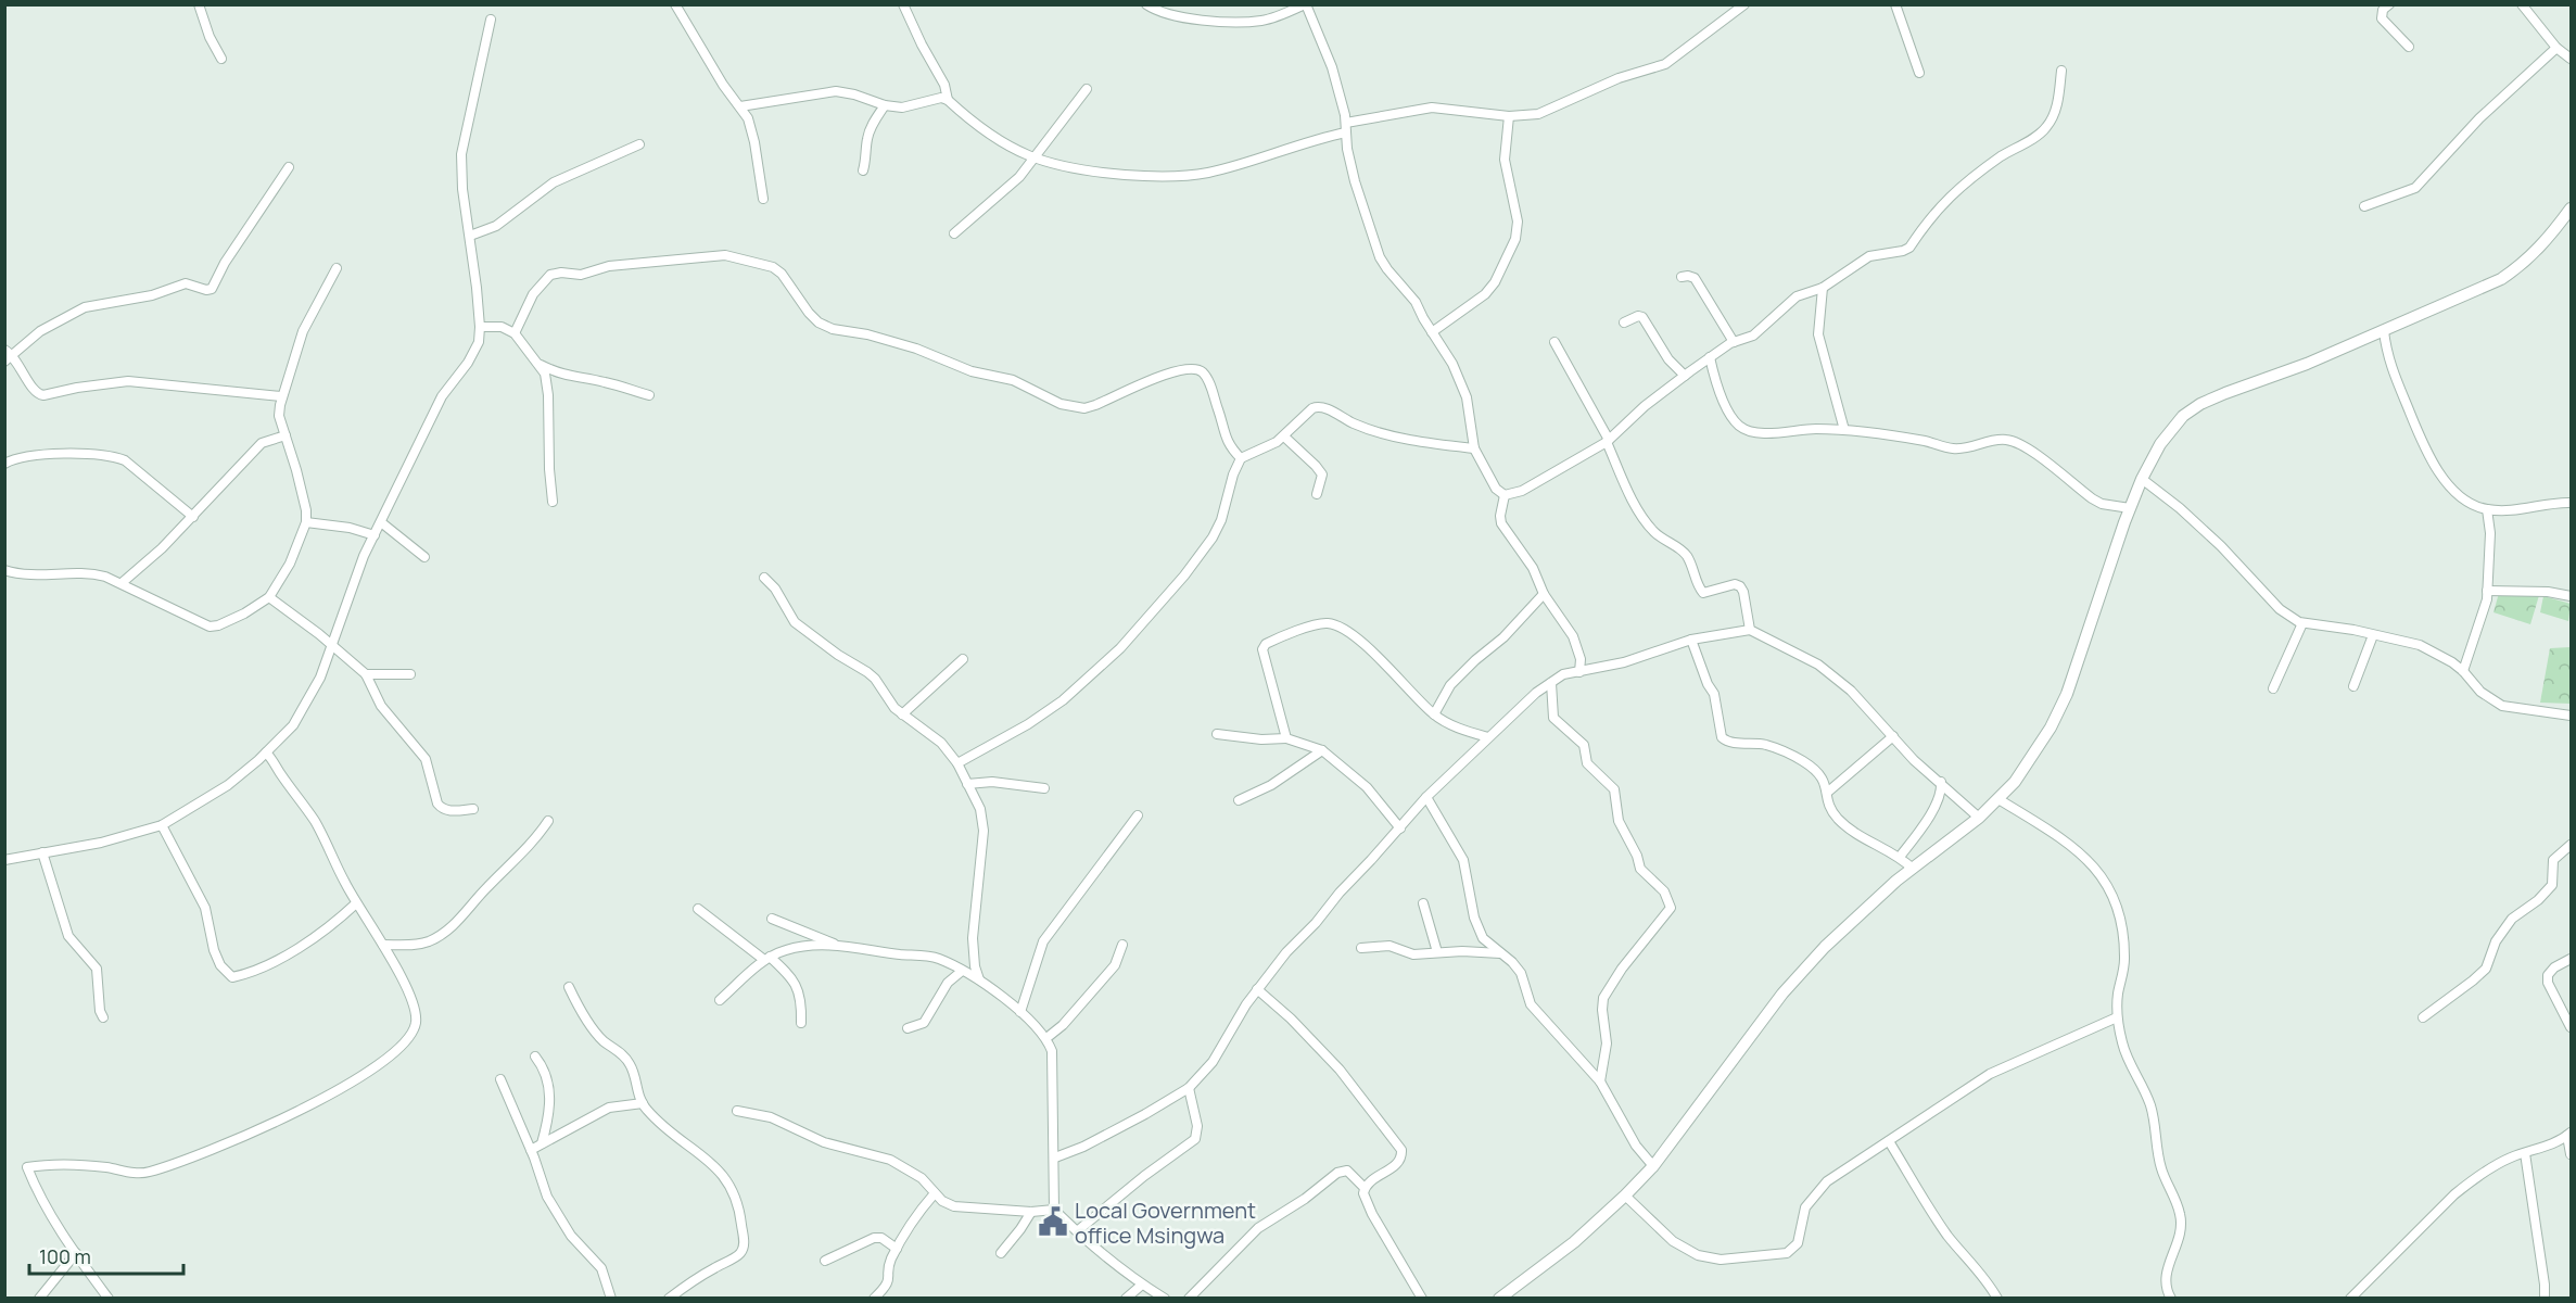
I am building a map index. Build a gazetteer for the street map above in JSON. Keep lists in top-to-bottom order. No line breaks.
{"places":{"public building":["Local Government office Msingwa"]},"scale_bar":"100 m"}
